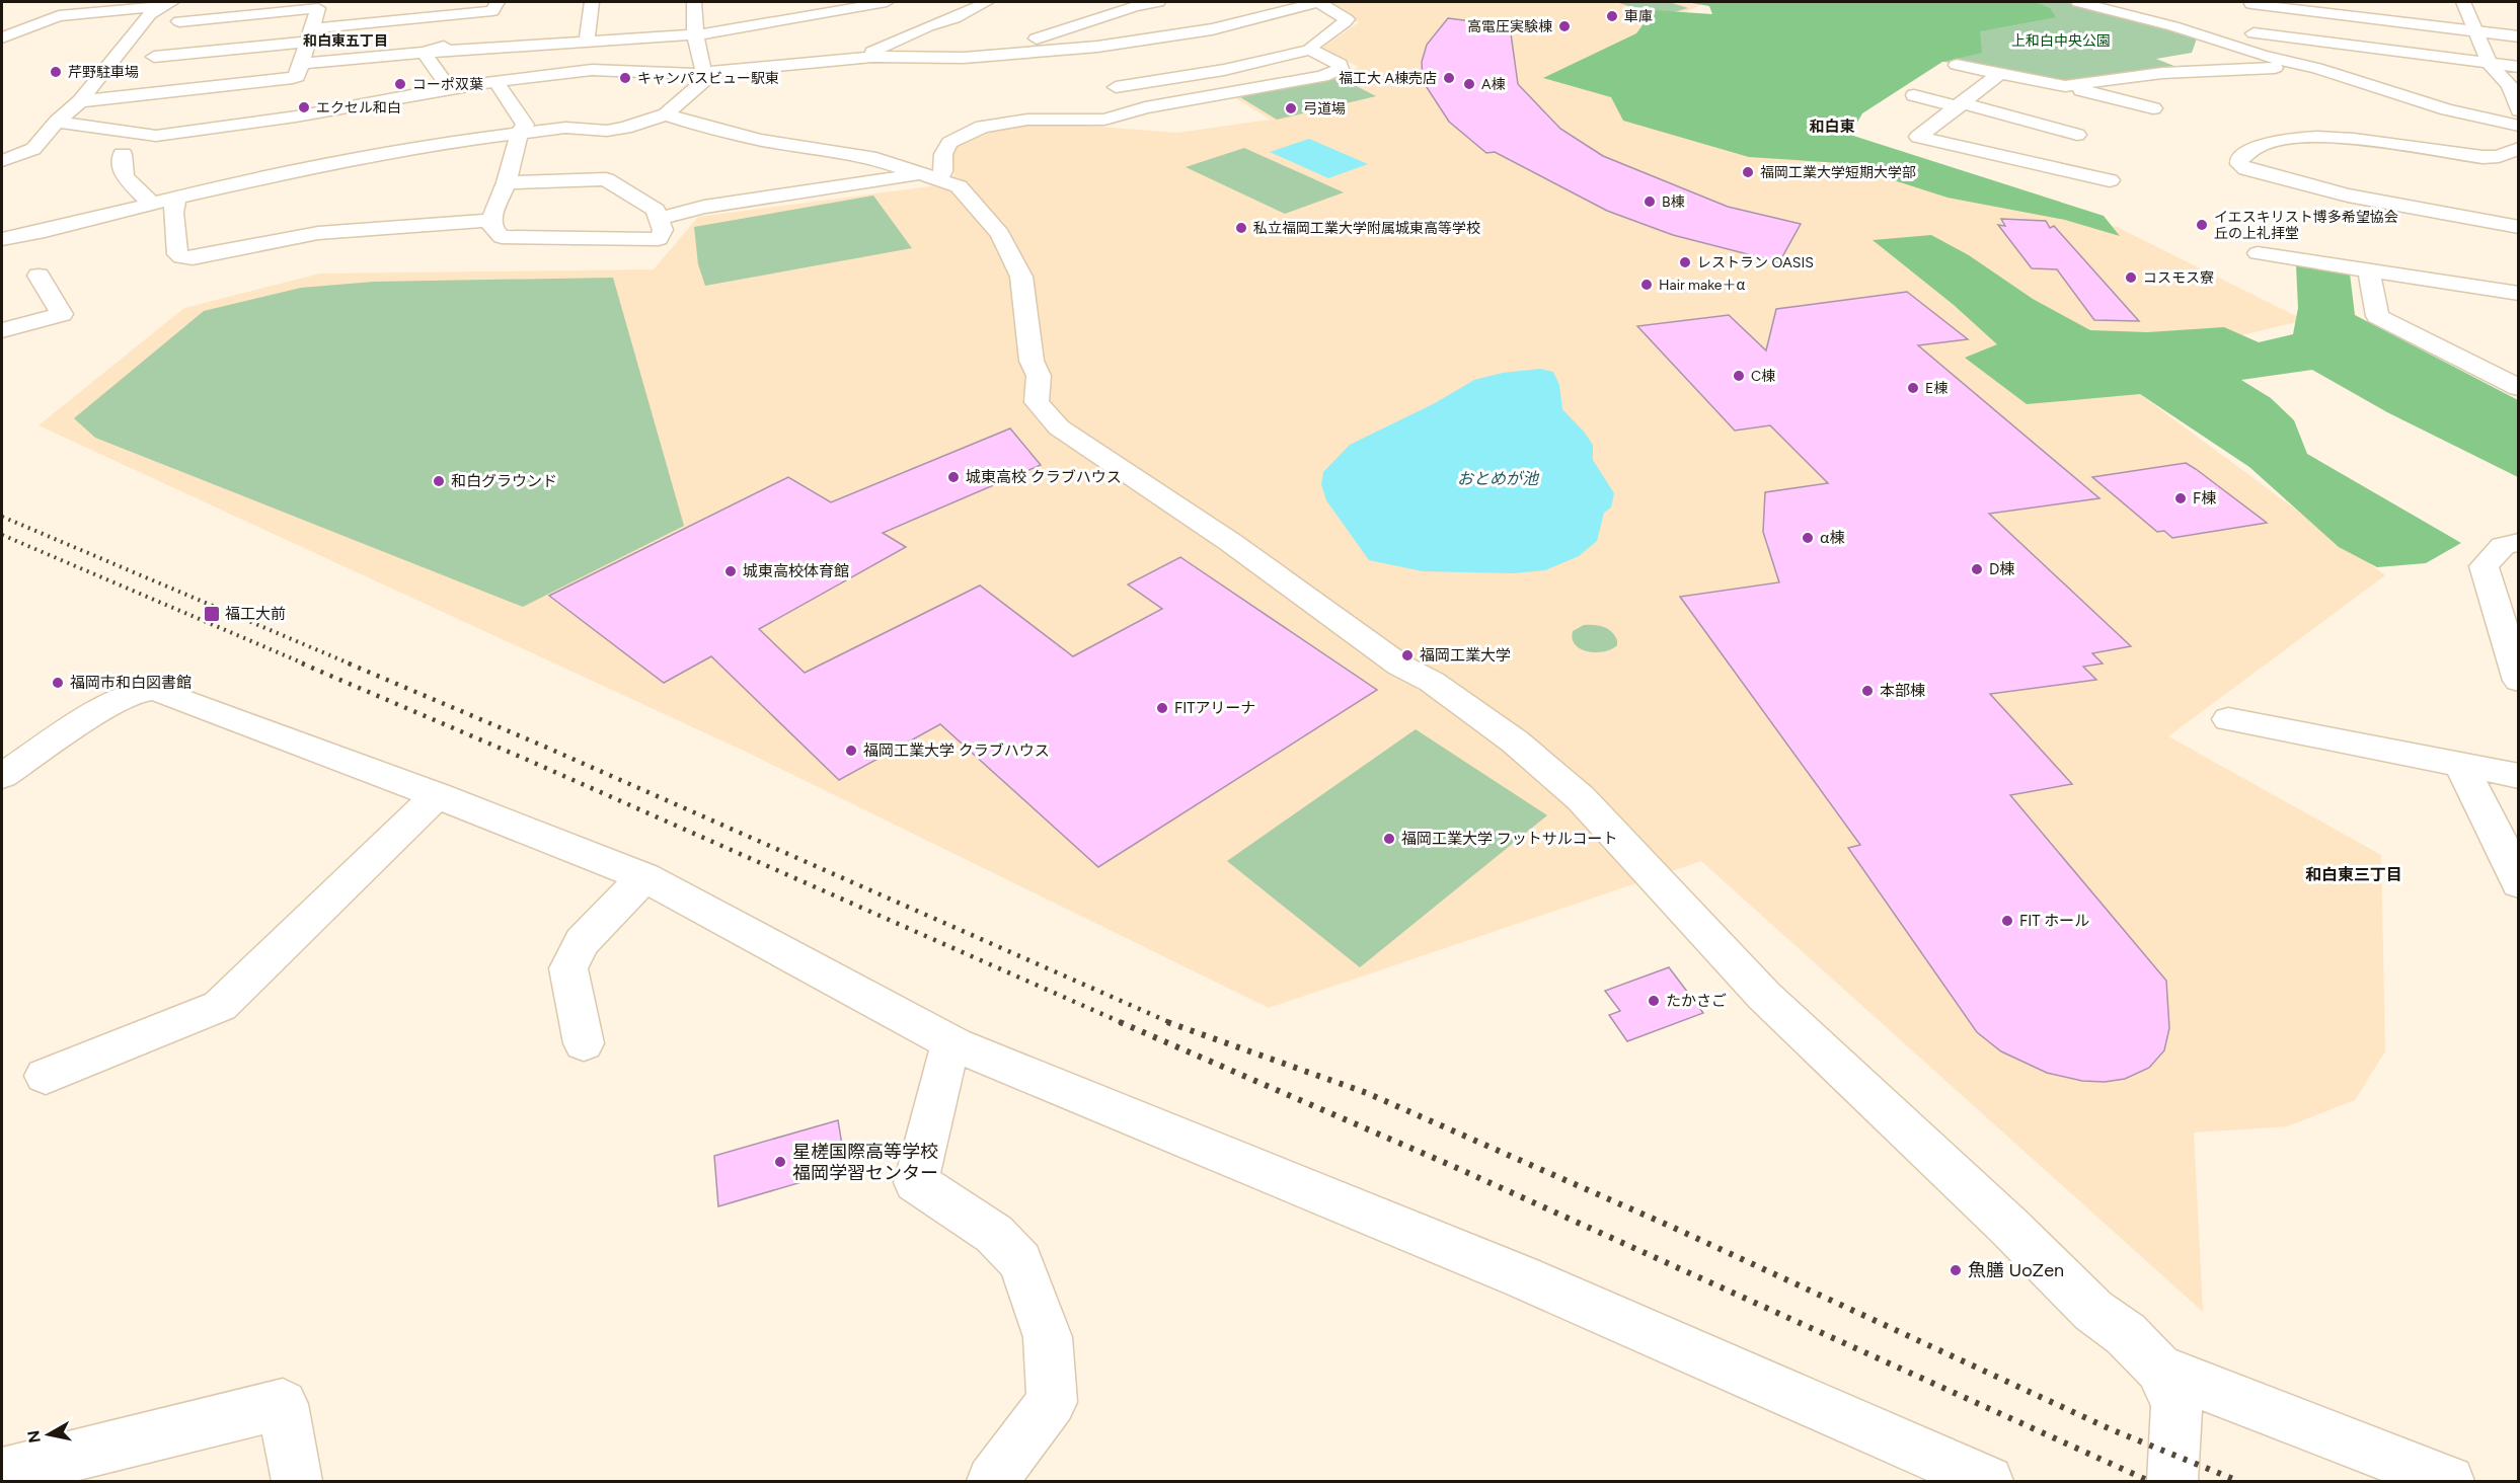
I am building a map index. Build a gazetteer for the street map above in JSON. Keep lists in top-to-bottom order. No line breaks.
{"districts":["和白東五丁目","和白東","和白東三丁目"],"water":["おとめが池"],"parks":["上和白中央公園"],"places":{"other":["車庫","高電圧実験棟","芹野駐車場","キャンパスビュー駅東","福工大 A棟売店","コーポ双葉","A棟","エクセル和白","弓道場","福岡工業大学短期大学部","B棟","イエスキリスト博多希望協会 丘の上礼拝堂","私立福岡工業大学附属城東高等学校","レストラン OASIS","コスモス寮","Hair make＋α","C棟","E棟","城東高校 クラブハウス","和白グラウンド","F棟","α棟","D棟","城東高校体育館","福岡工業大学","福岡市和白図書館","本部棟","FITアリーナ","福岡工業大学 クラブハウス","福岡工業大学 フットサルコート","FIT ホール","たかさご","星槎国際高等学校 福岡学習センター","魚膳 UoZen"],"transit":["福工大前"]},"north":"left"}
